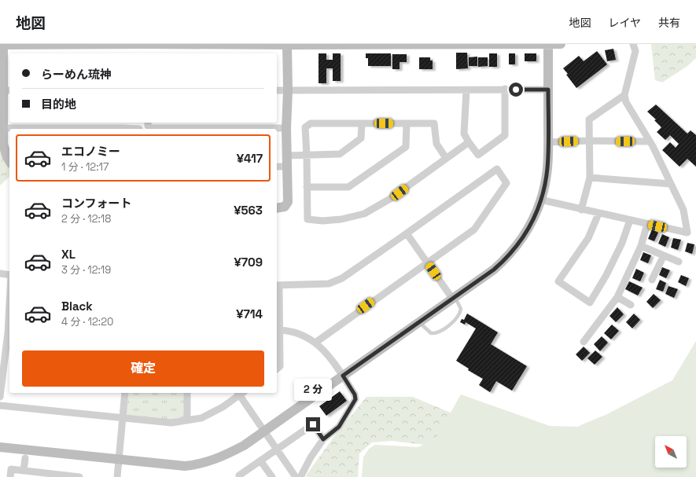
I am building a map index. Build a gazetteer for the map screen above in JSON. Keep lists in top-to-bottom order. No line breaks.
{"north":"top left","page":{"header":"地図","nav":["地図","レイヤ","共有"],"banner":["らーめん琉神","目的地"],"list":[{"name":"エコノミー","note":"1 分 · 12:17","value":"¥417"},{"name":"コンフォート","note":"2 分 · 12:18","value":"¥563"},{"name":"XL","note":"3 分 · 12:19","value":"¥709"},{"name":"Black","note":"4 分 · 12:20","value":"¥714"}],"buttons":"確定","bubble":"2 分"}}
